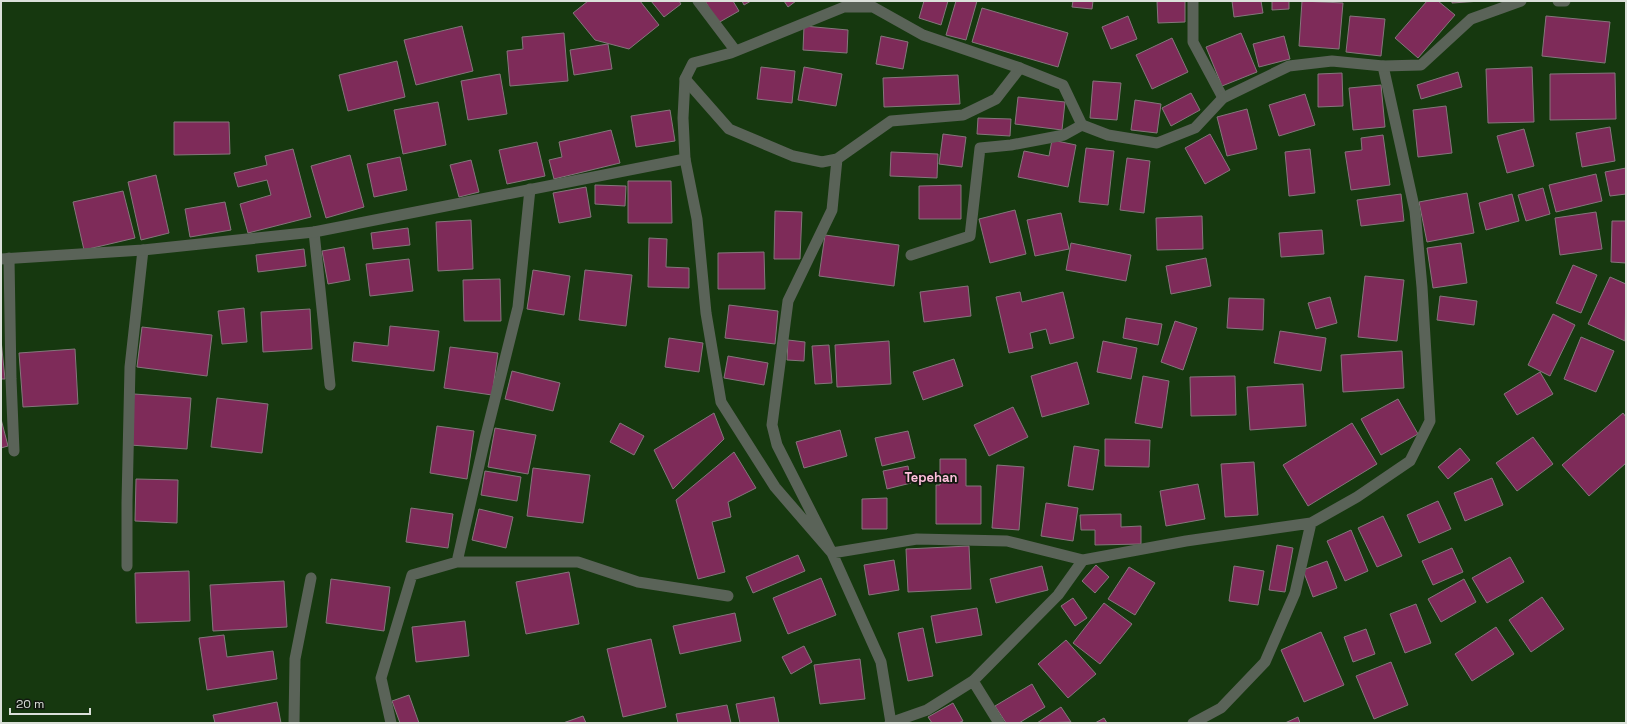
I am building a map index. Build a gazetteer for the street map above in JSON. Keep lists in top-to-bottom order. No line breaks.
{"districts":["Tepehan"],"scale_bar":"20 m"}
